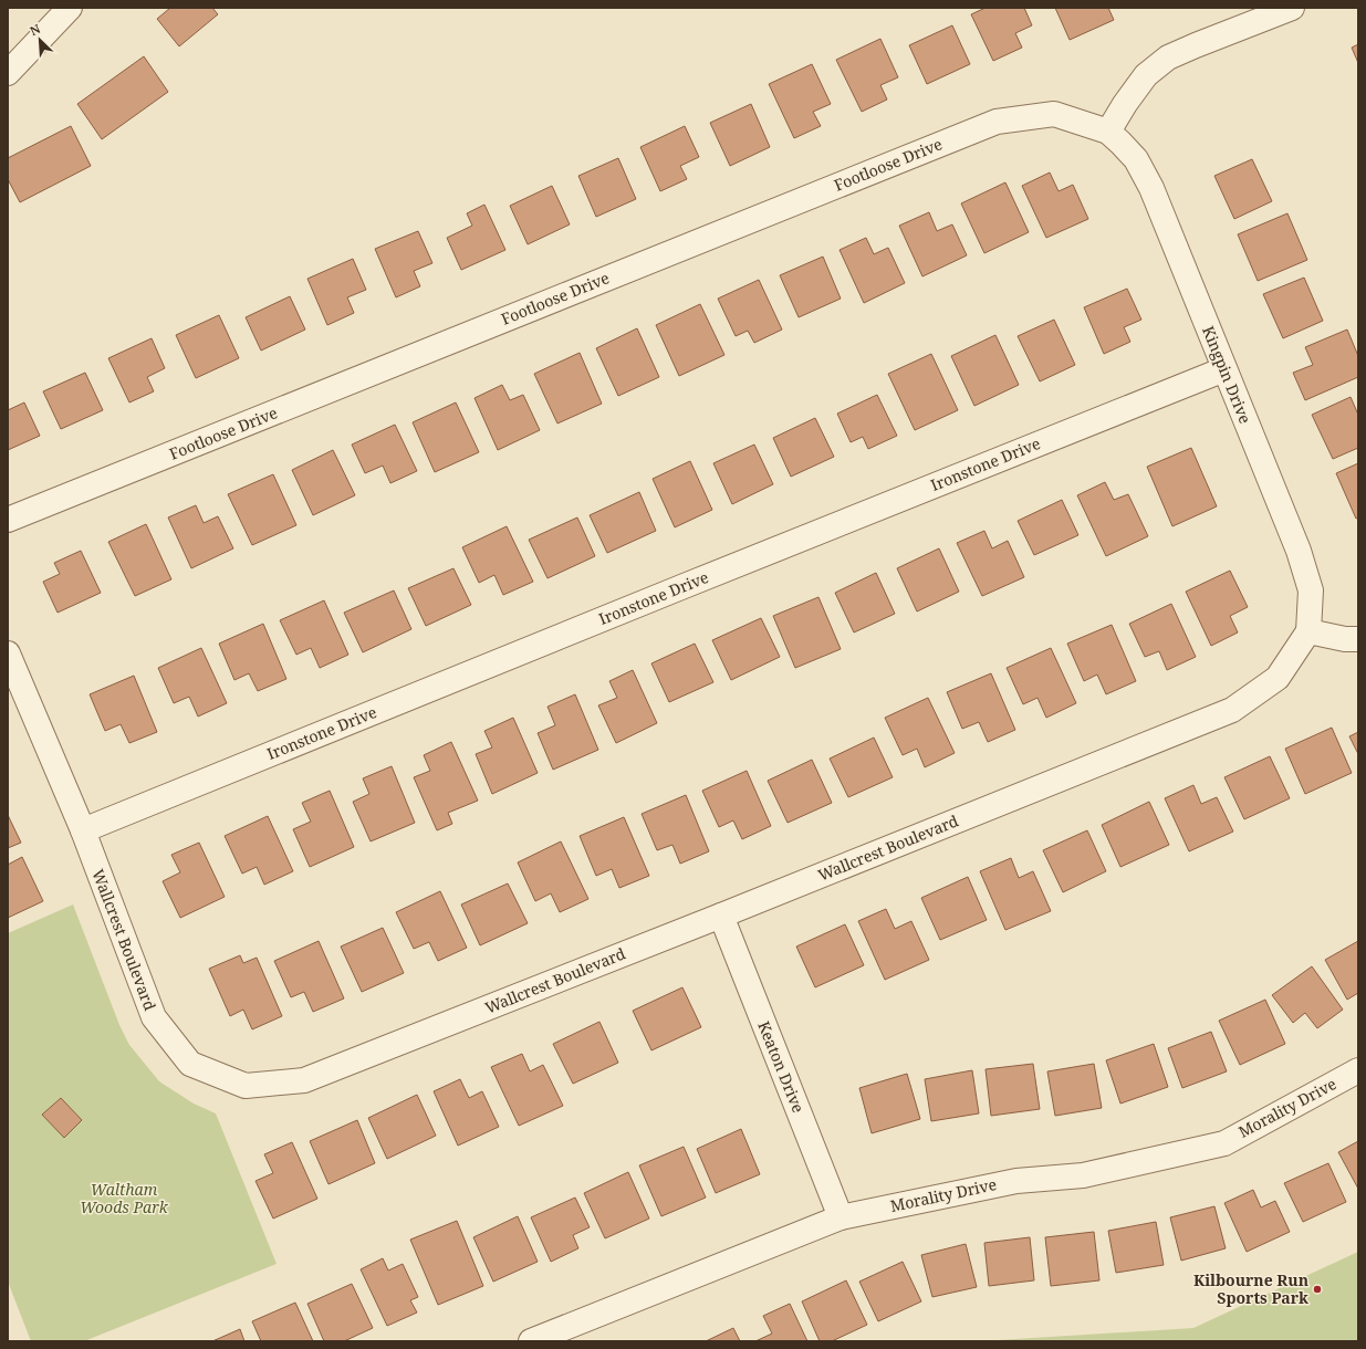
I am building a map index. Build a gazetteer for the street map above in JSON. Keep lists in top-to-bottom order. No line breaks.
{"streets":{"street":["Footloose Drive","Kingpin Drive","Ironstone Drive","Wallcrest Boulevard","Keaton Drive","Morality Drive"]},"crossings":[["Footloose Drive","Kingpin Drive"],["Kingpin Drive","Ironstone Drive"],["Kingpin Drive","Wallcrest Boulevard"],["Ironstone Drive","Wallcrest Boulevard"],["Wallcrest Boulevard","Keaton Drive"],["Keaton Drive","Morality Drive"]],"parks":["Waltham Woods Park"],"places":["Kilbourne Run Sports Park"],"north":"top left"}
